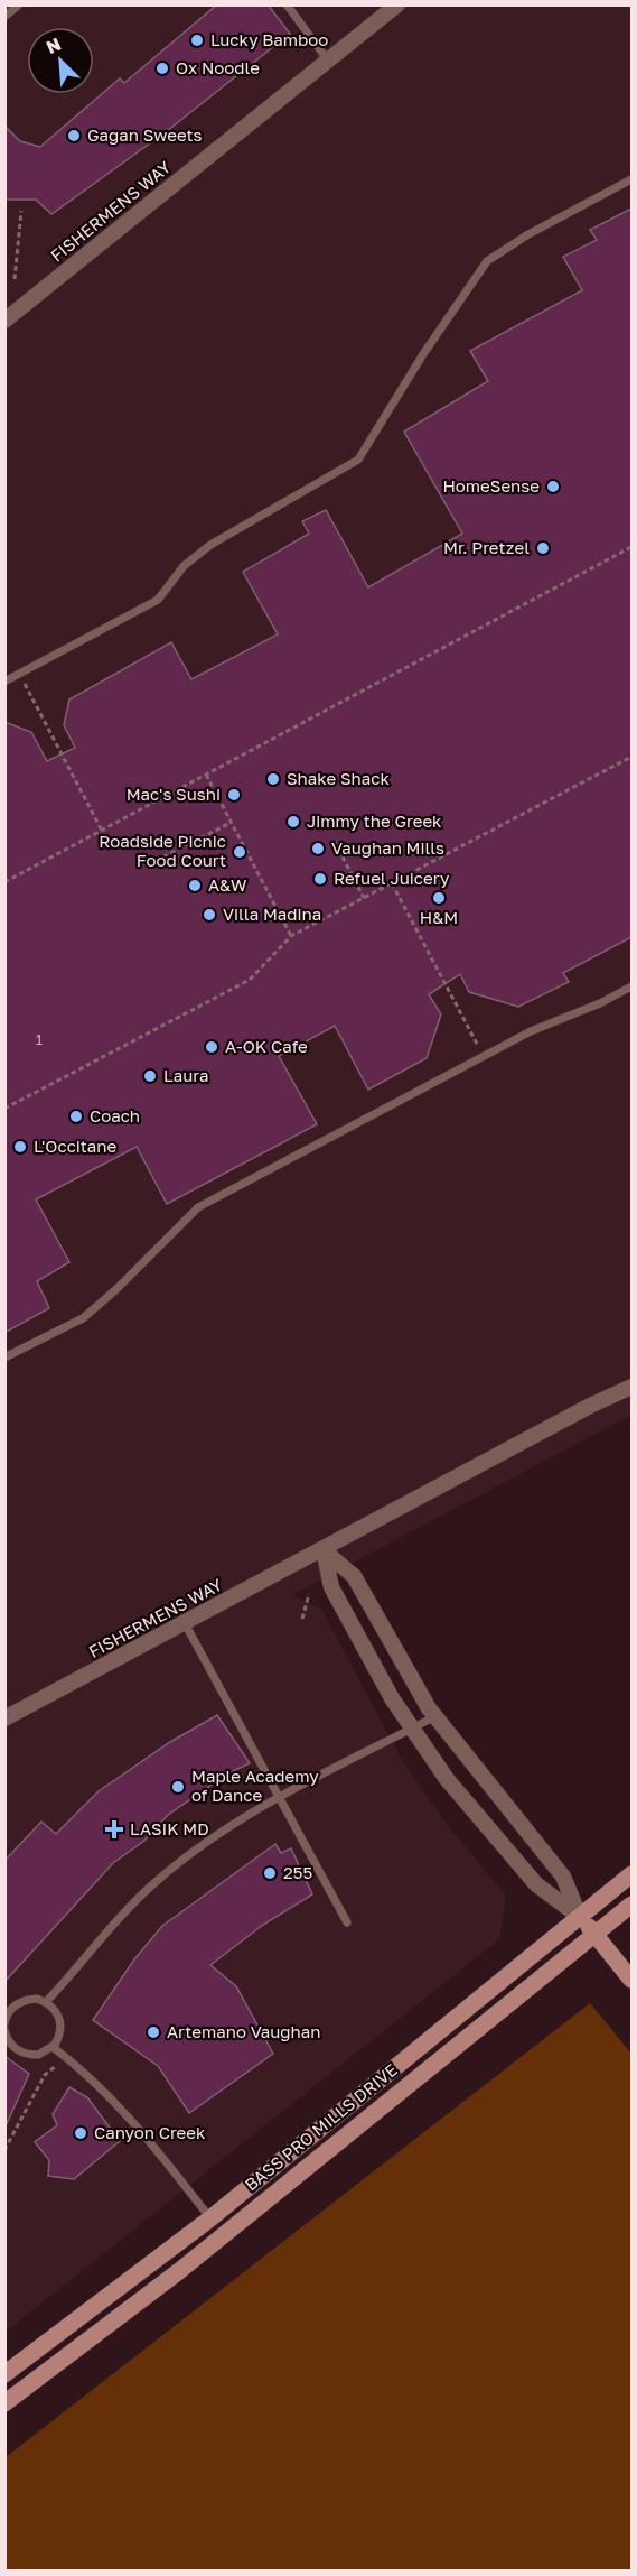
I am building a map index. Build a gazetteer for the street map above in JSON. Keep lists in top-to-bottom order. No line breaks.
{"streets":{"street":["FISHERMENS WAY","BASS PRO MILLS DRIVE"]},"places":{"other":["Lucky Bamboo","Ox Noodle","Gagan Sweets","HomeSense","Mr. Pretzel","Shake Shack","Mac's Sushi","Jimmy the Greek","Vaughan Mills","Roadside Picnic Food Court","Refuel Juicery","A&W","H&M","Villa Madina","A-OK Cafe","Laura","Coach","L'Occitane","Maple Academy of Dance","255","Artemano Vaughan","Canyon Creek"],"health":["LASIK MD"]},"house_numbers":["1"],"north":"top left"}
